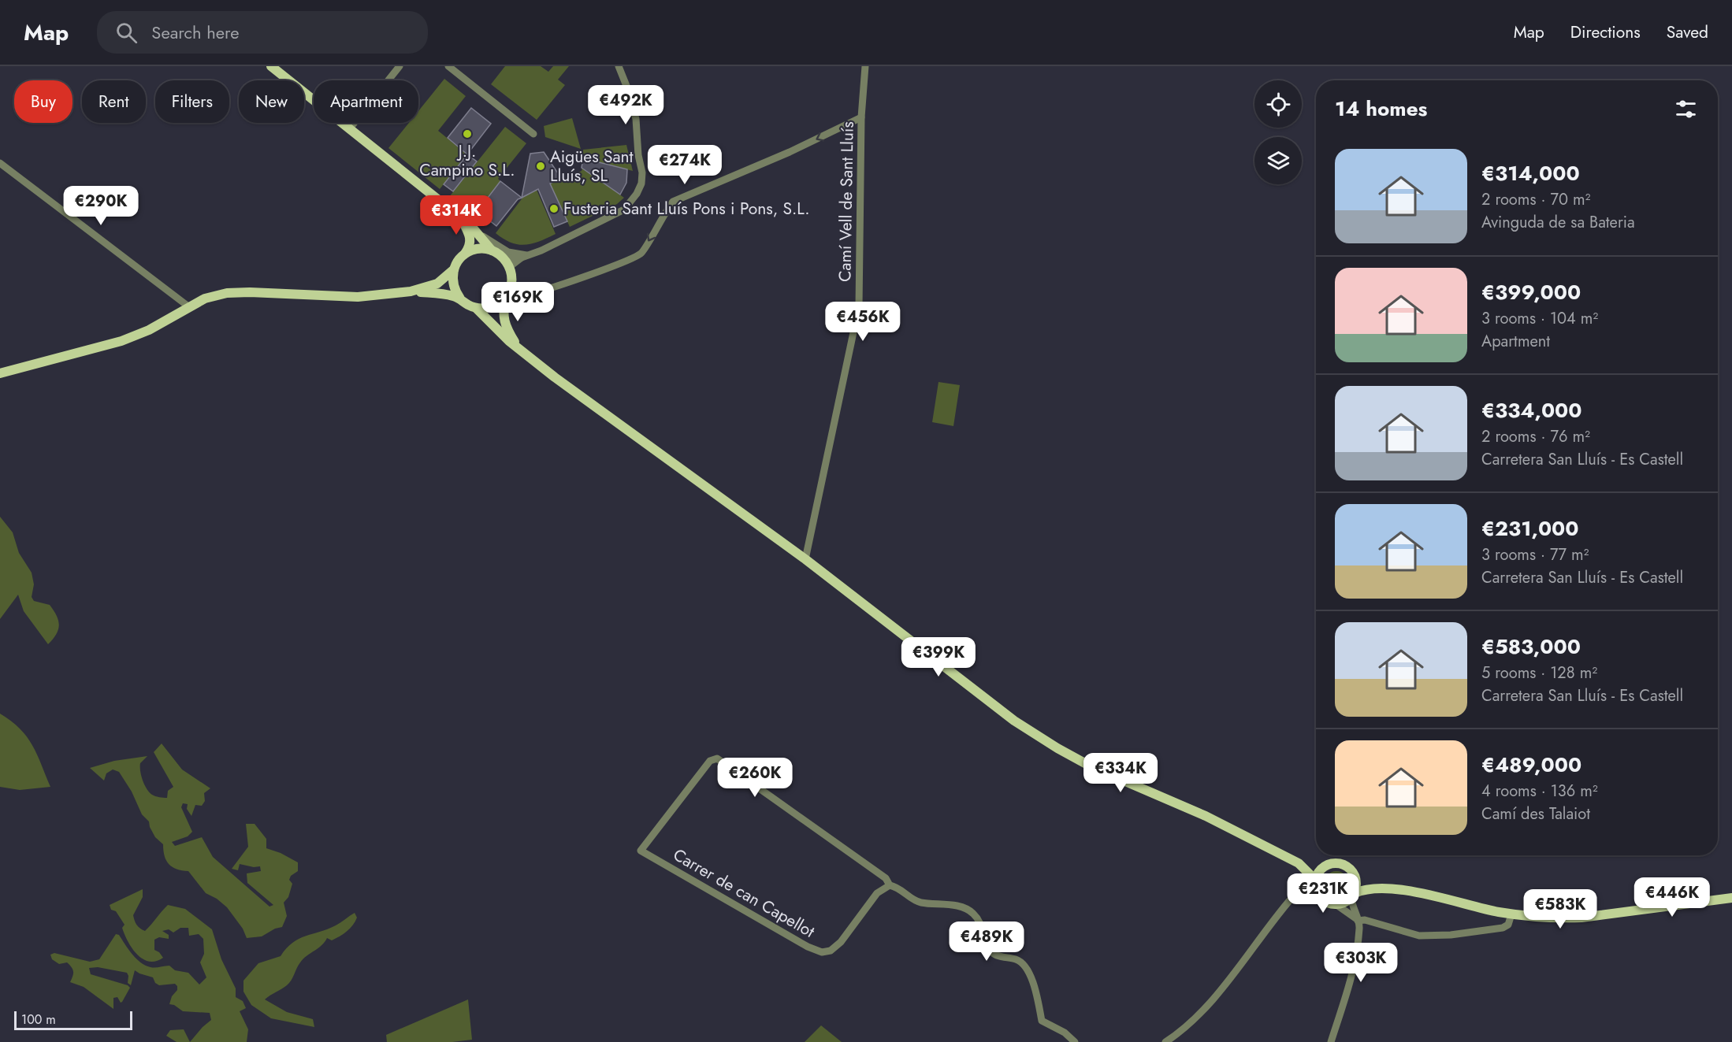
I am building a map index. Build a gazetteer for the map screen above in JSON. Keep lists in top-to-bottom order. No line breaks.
{"streets":{"street":["Camí Vell de Sant Lluís","Carrer de can Capellot"]},"places":["J.J. Campino S.L.","Aigües Sant Lluís, SL","Fusteria Sant Lluís Pons i Pons, S.L."],"scale_bar":"100 m","page":{"header":"Map","search":"Search here","nav":["Map","Directions","Saved"],"chip":["Buy","Rent","Filters","New","Apartment"],"heading":"14 homes","price":["€492K","€274K","€290K","€314K","€169K","€456K","€399K","€334K","€260K","€231K","€446K","€583K","€489K","€303K"],"list":[{"name":"€314,000","note":"2 rooms · 70 m² · Avinguda de sa Bateria"},{"name":"€399,000","note":"3 rooms · 104 m² · Apartment"},{"name":"€334,000","note":"2 rooms · 76 m² · Carretera San Lluís - Es Castell"},{"name":"€231,000","note":"3 rooms · 77 m² · Carretera San Lluís - Es Castell"},{"name":"€583,000","note":"5 rooms · 128 m² · Carretera San Lluís - Es Castell"},{"name":"€489,000","note":"4 rooms · 136 m² · Camí des Talaiot"}],"scale":"100 m"}}
